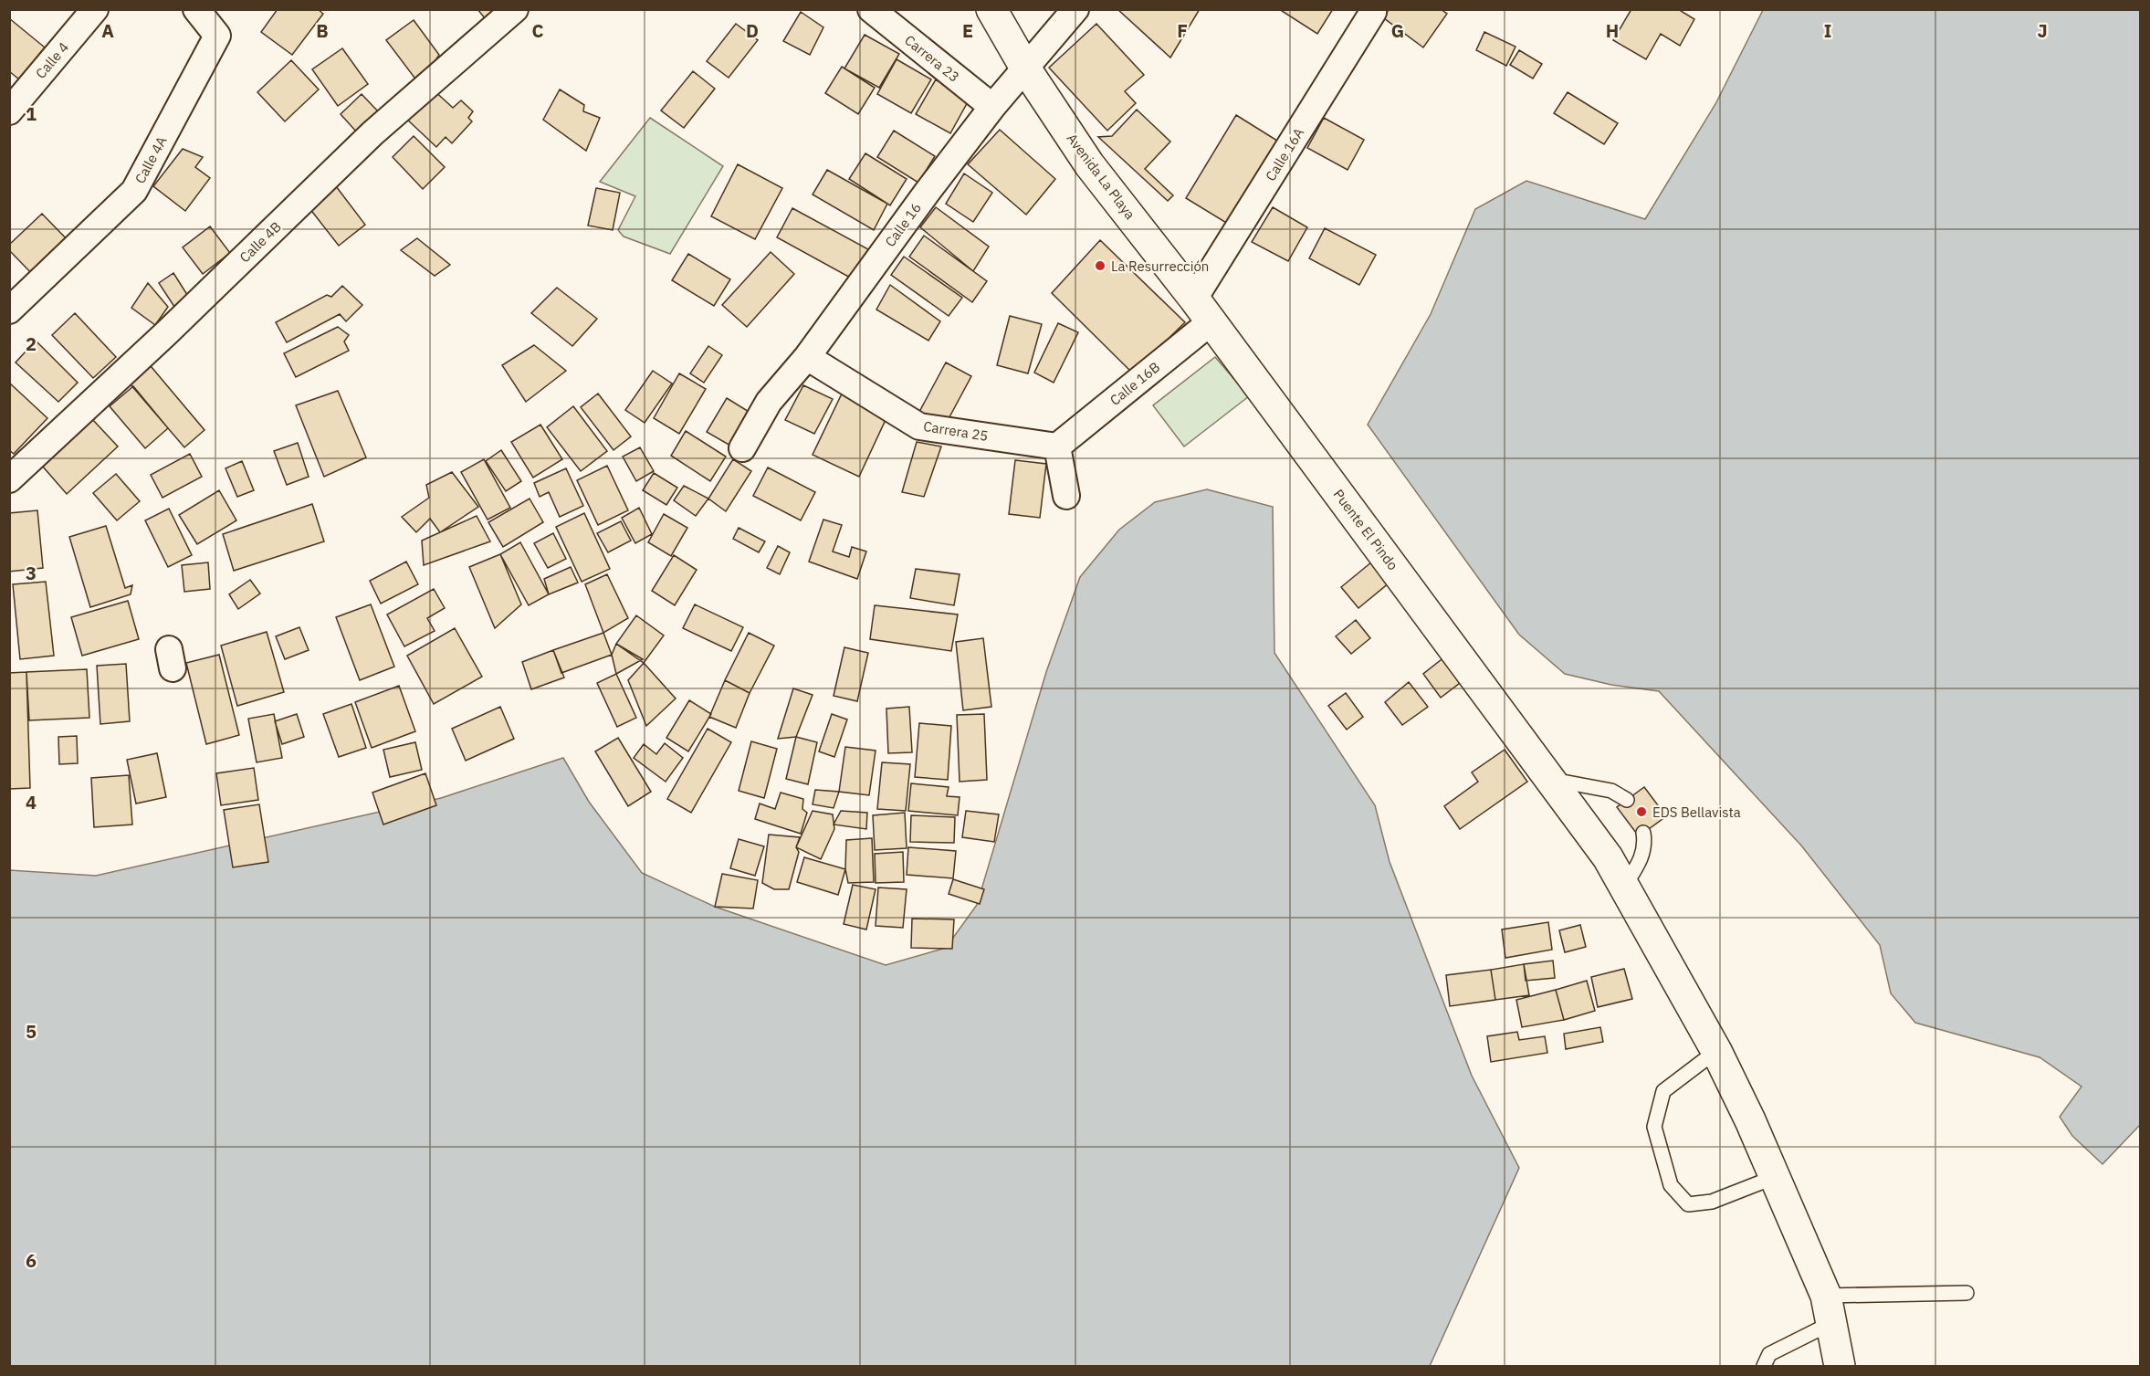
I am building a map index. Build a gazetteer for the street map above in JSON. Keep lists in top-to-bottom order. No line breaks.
{"streets":{"main road":["Avenida La Playa","Puente El Pindo"],"street":["Carrera 23","Calle 4","Calle 16A","Calle 4A","Calle 16","Calle 4B","Calle 16B","Carrera 25"]},"crossings":[["Carrera 23","Calle 16"],["Calle 16A","Avenida La Playa"],["Calle 16A","Calle 16B"],["Calle 16A","Puente El Pindo"],["Avenida La Playa","Calle 16"],["Avenida La Playa","Calle 16B"],["Avenida La Playa","Puente El Pindo"],["Calle 16","Carrera 25"],["Calle 16B","Carrera 25"],["Calle 16B","Puente El Pindo"]],"places":["La Resurrección","EDS Bellavista"],"grid":{"columns":["A","B","C","D","E","F","G","H","I","J"],"rows":["1","2","3","4","5","6"]}}
